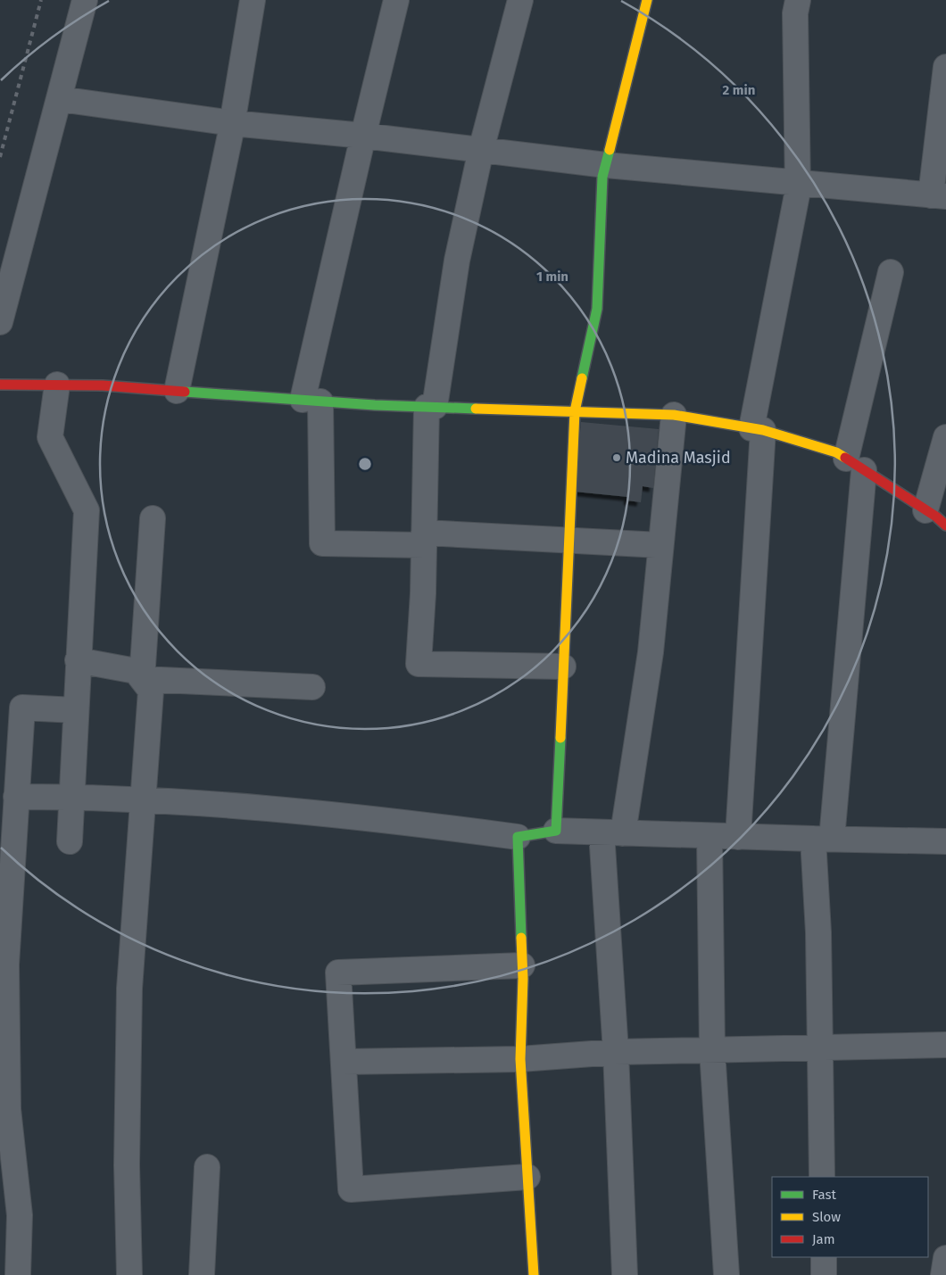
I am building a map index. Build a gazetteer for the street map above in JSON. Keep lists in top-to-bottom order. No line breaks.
{"places":["Madina Masjid"],"legend":["Fast","Slow","Jam"],"rings":["2 min","1 min"]}
